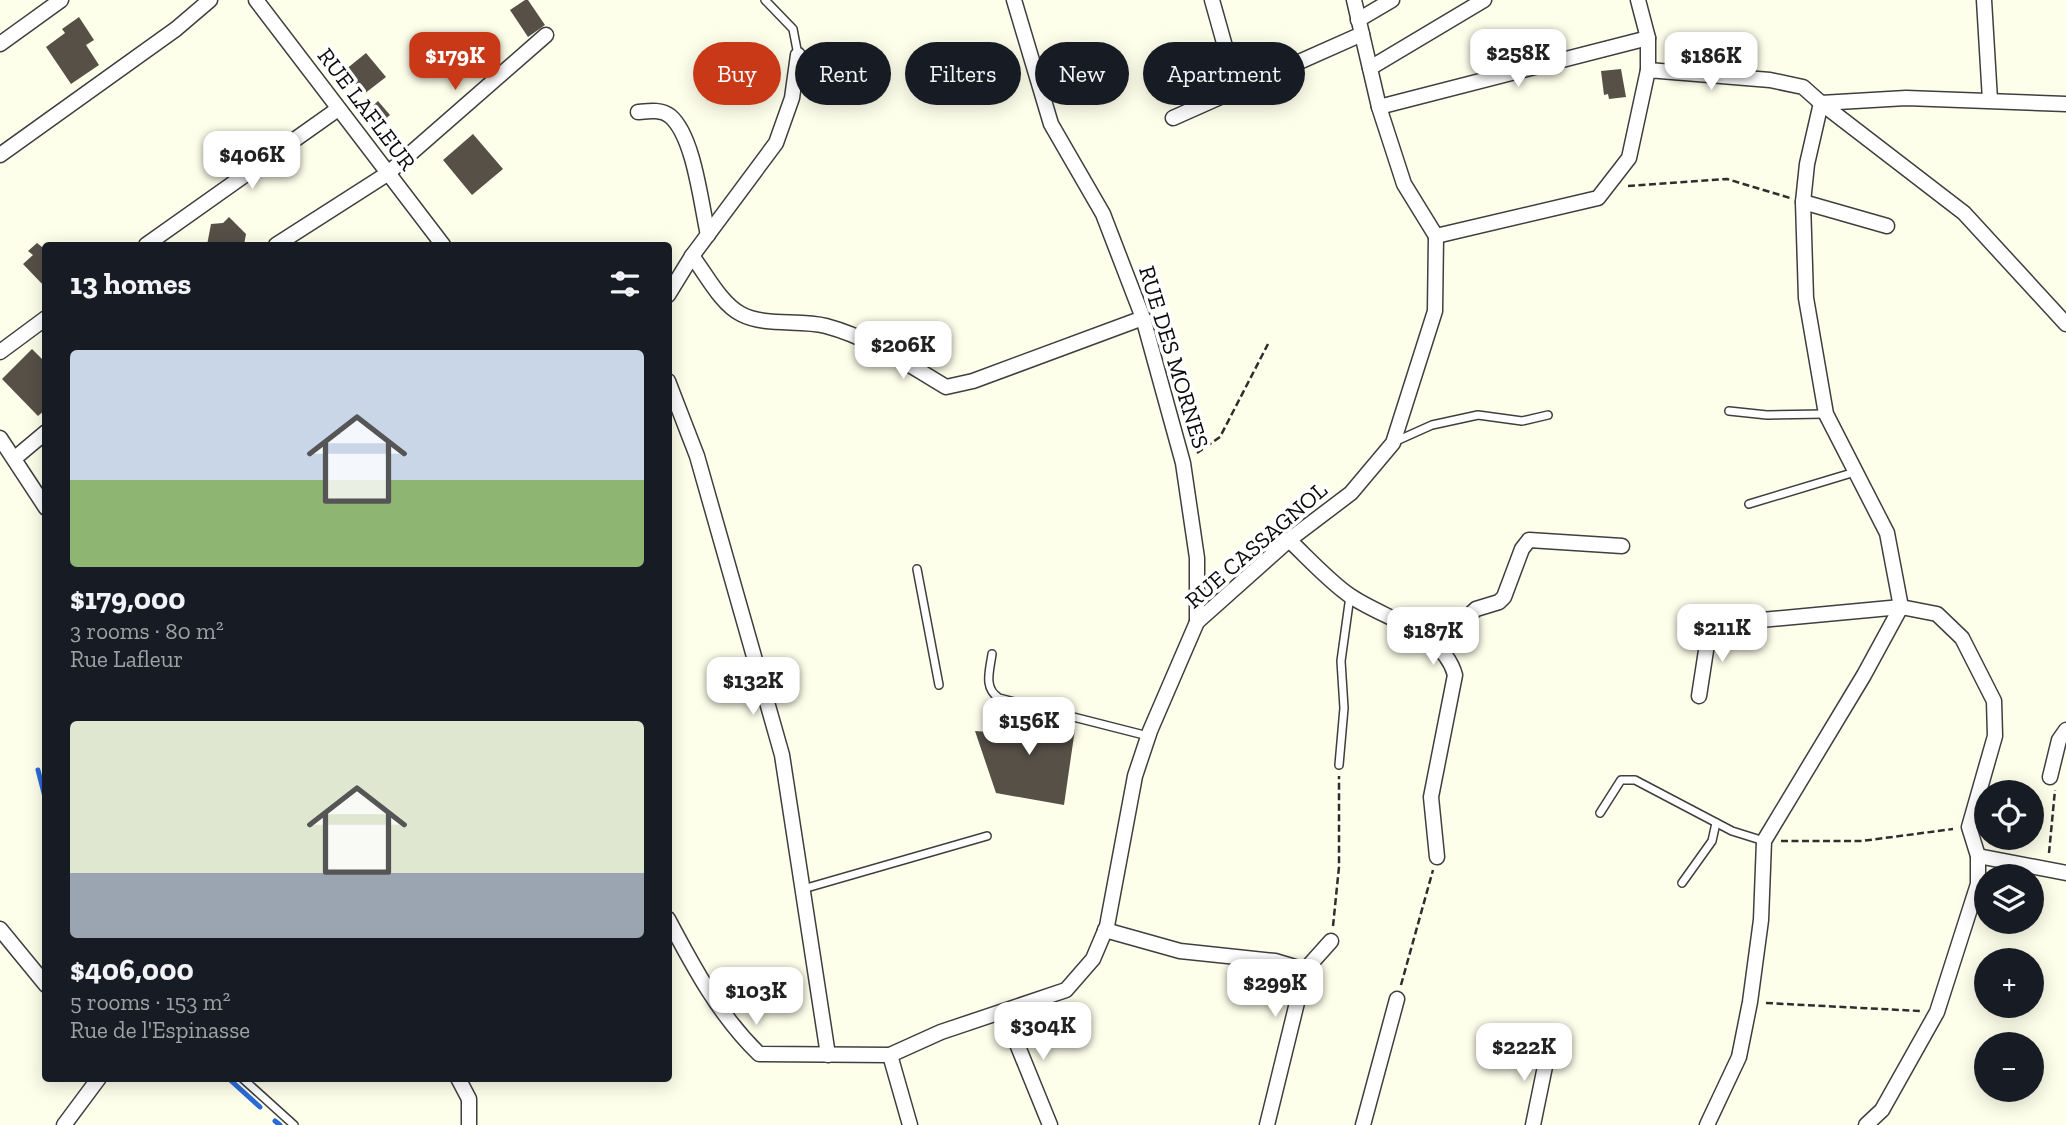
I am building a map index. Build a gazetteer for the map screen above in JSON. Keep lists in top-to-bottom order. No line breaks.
{"streets":{"street":["RUE LAFLEUR","RUE DES MORNES","RUE CASSAGNOL"]},"crossings":[["RUE DES MORNES","RUE CASSAGNOL"]],"page":{"price":["$258K","$179K","$186K","$406K","$206K","$211K","$187K","$132K","$156K","$299K","$103K","$304K","$222K"],"chip":["Buy","Rent","Filters","New","Apartment"],"heading":"13 homes","list":[{"name":"$179,000","note":"3 rooms · 80 m² · Rue Lafleur"},{"name":"$406,000","note":"5 rooms · 153 m² · Rue de l'Espinasse"}],"map_buttons":["+","−"]}}
